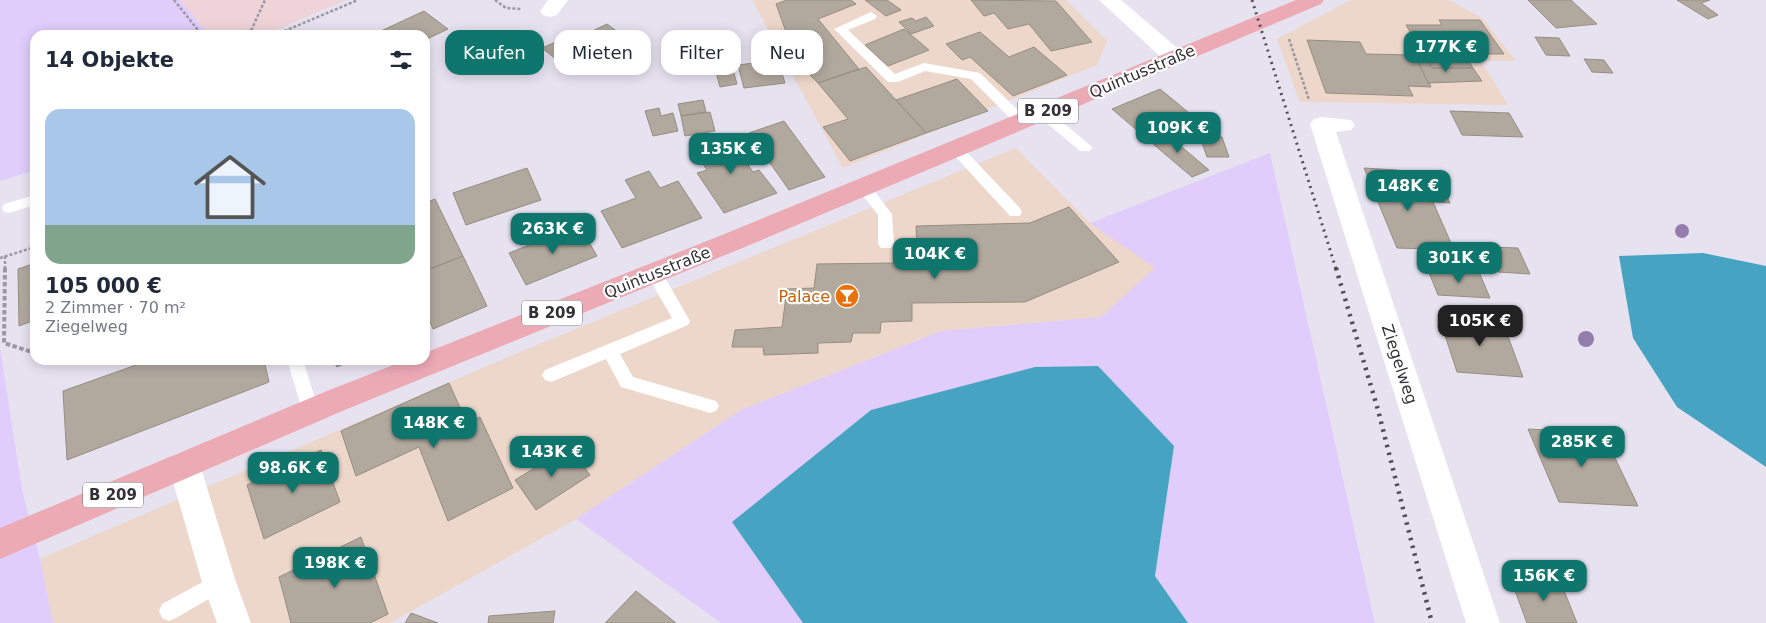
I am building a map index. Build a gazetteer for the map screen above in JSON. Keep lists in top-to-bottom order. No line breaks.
{"streets":{"main road":["Quintusstraße","B 209"],"street":["Ziegelweg"]},"places":{"bar":["Palace"]},"page":{"chip":["Kaufen","Mieten","Filter","Neu"],"heading":"14 Objekte","price":["177K €","109K €","135K €","148K €","263K €","104K €","301K €","105K €","148K €","285K €","143K €","98.6K €","198K €","156K €"],"list":[{"name":"105 000 €","note":"2 Zimmer · 70 m² · Ziegelweg"}]}}
